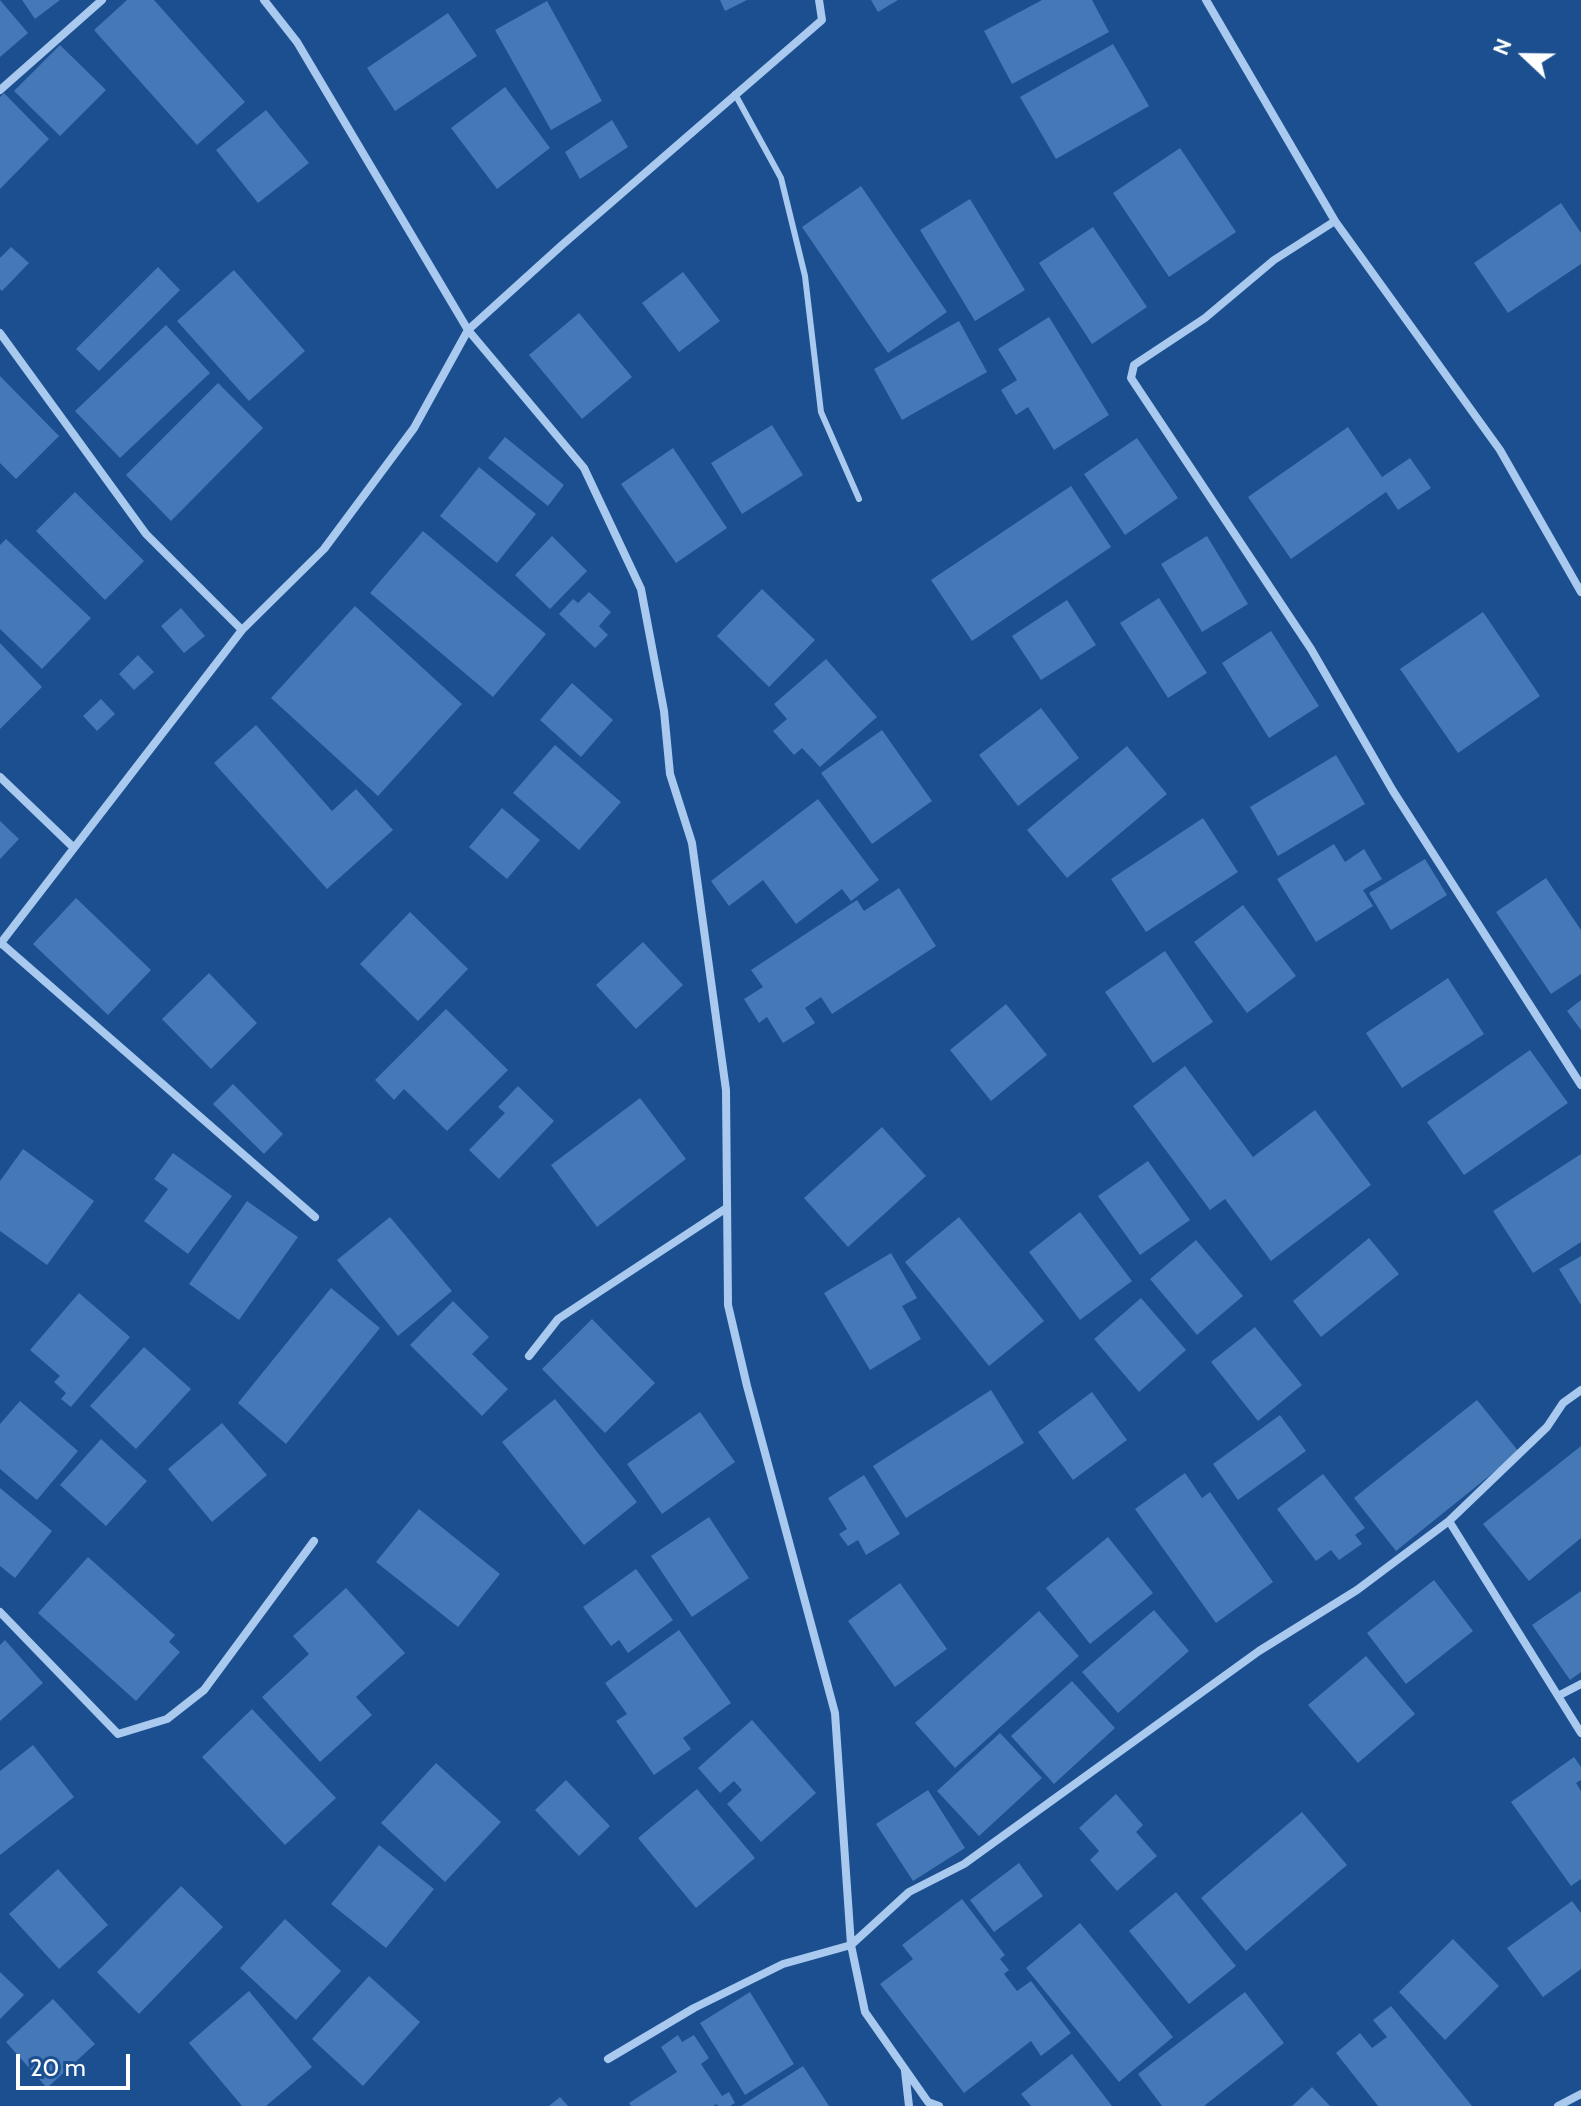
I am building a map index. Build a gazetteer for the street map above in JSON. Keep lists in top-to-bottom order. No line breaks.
{"scale_bar":"20 m","north":"left"}
